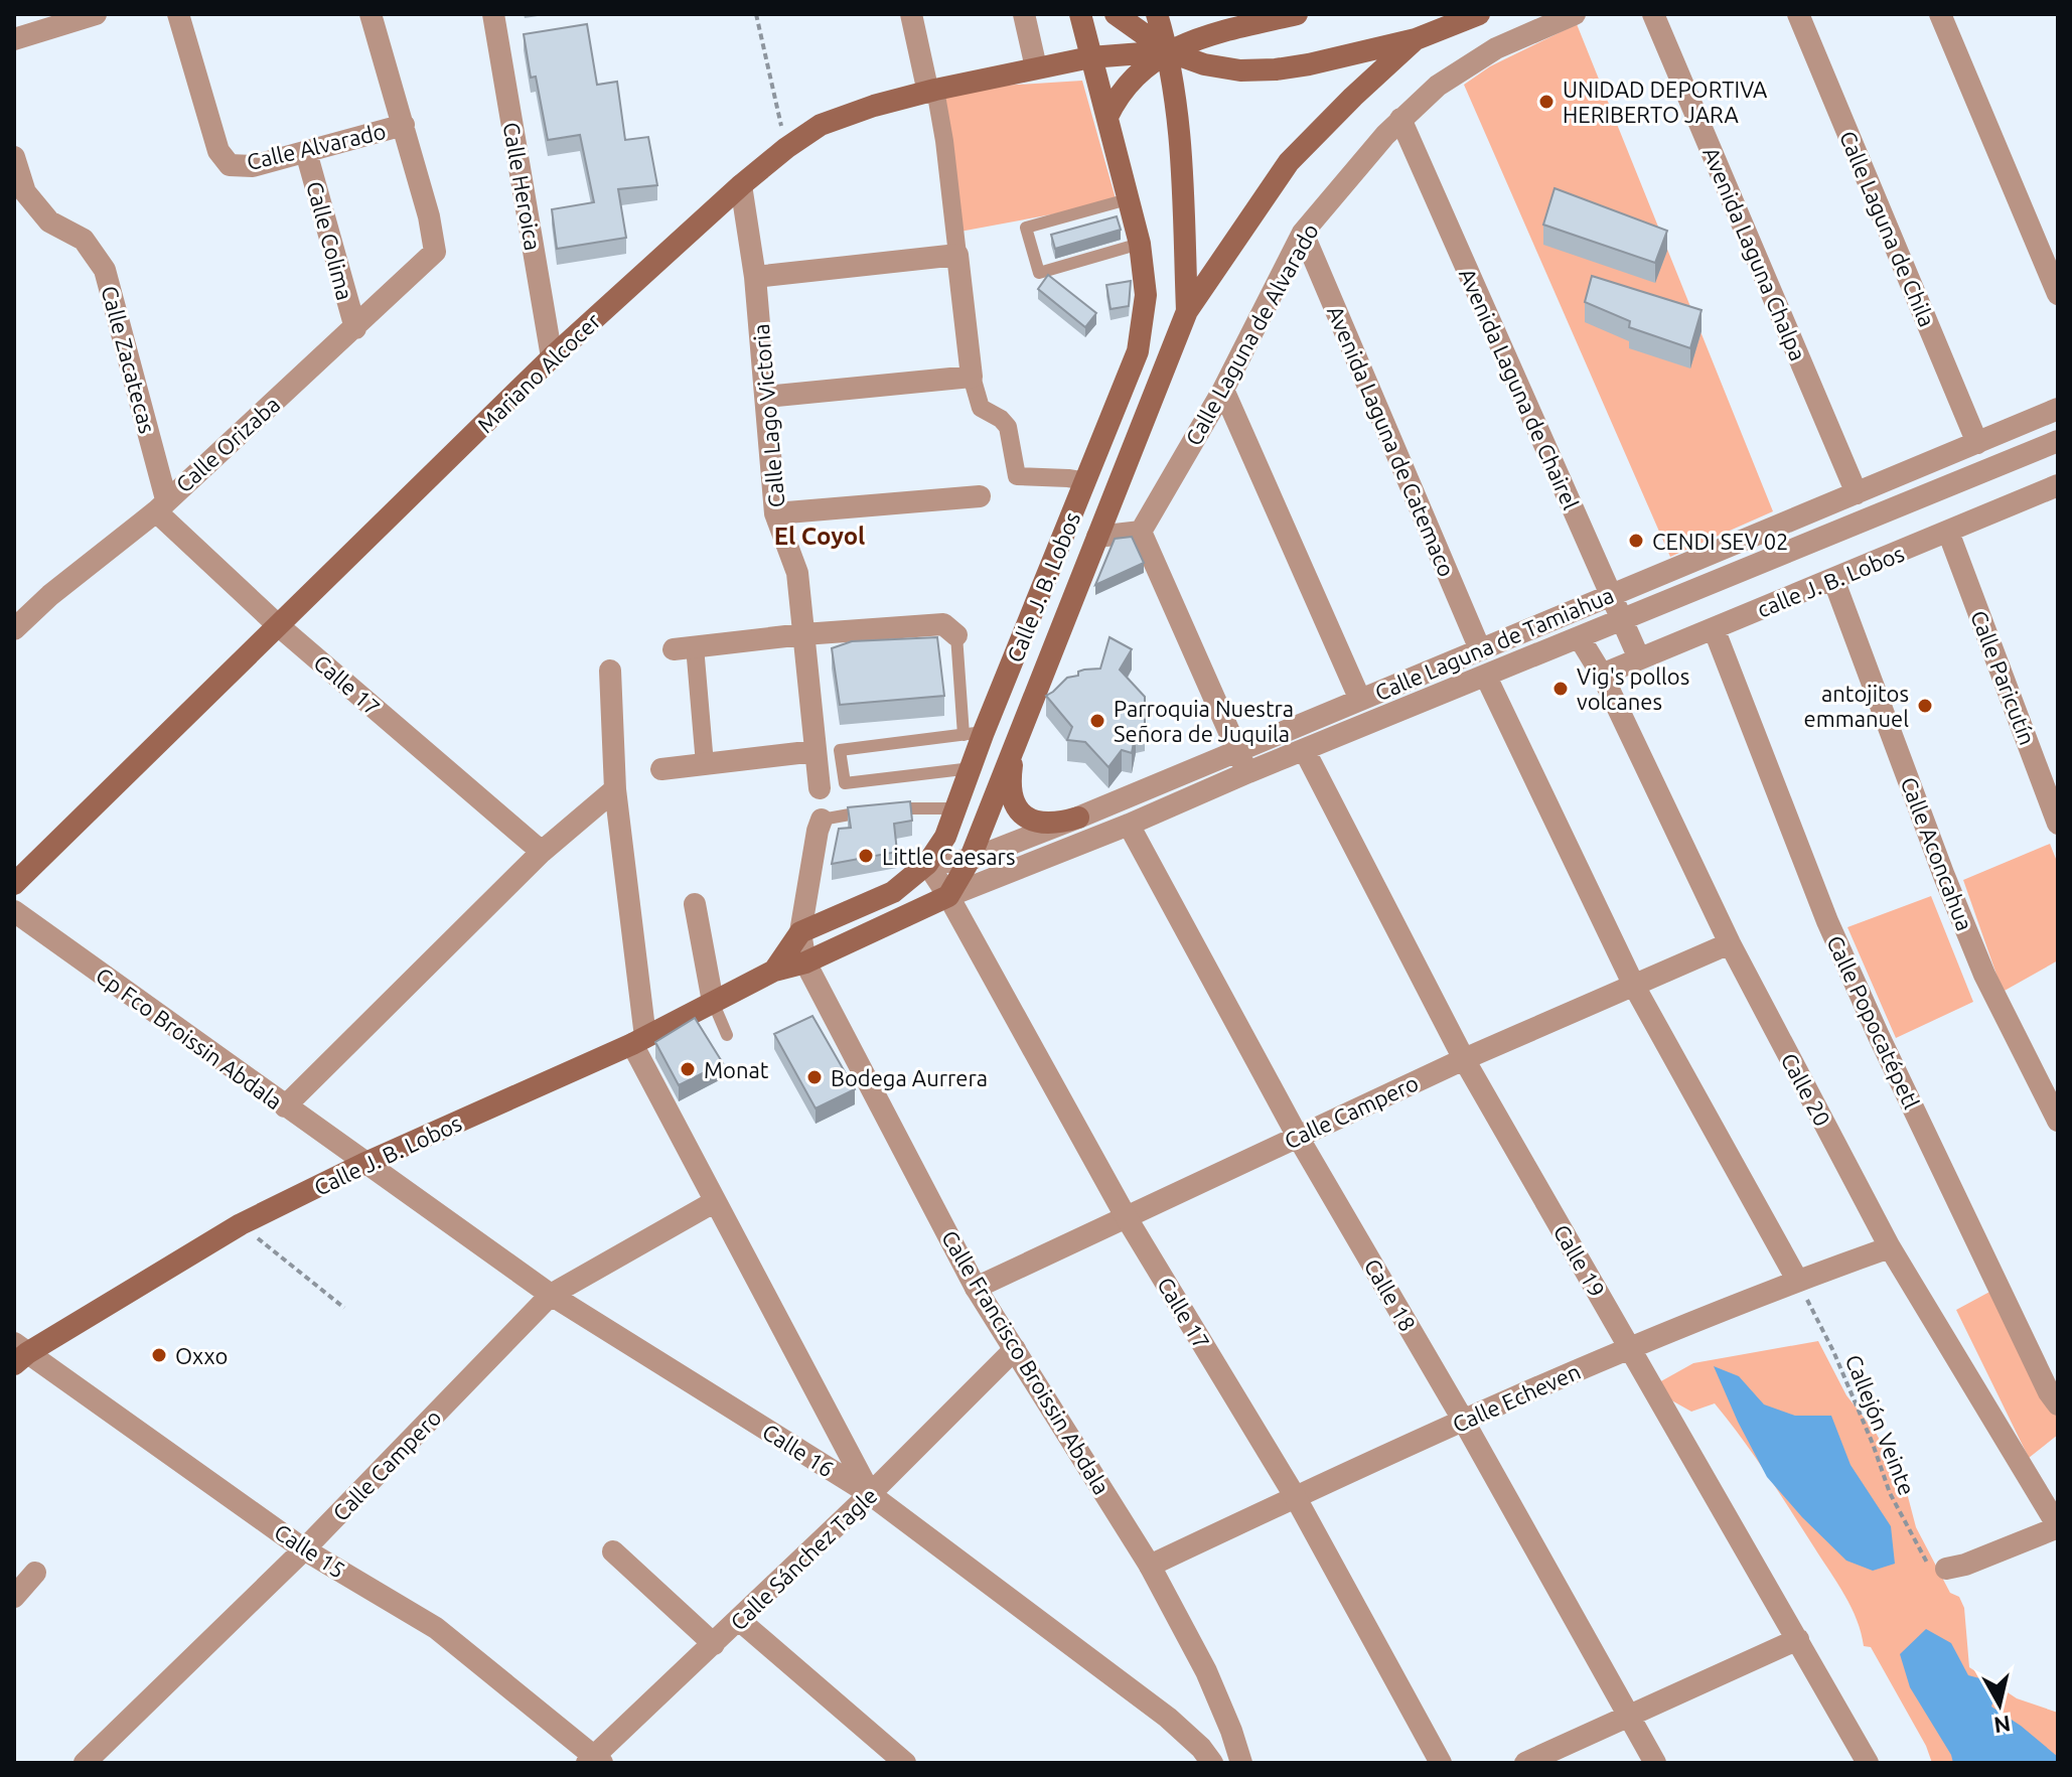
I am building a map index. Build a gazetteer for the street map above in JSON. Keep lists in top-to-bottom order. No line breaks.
{"streets":{"main road":["Mariano Alcocer","Calle J. B. Lobos"],"street":["Calle Alvarado","Calle Heroica","Calle Laguna de Chila","Calle Colima","Avenida Laguna Chalpa","Calle Laguna de Alvarado","Calle Zacatecas","Avenida Laguna de Chairel","Calle Lago Victoria","Avenida Laguna de Catemaco","Calle Orizaba","calle J. B. Lobos","Calle Laguna de Tamiahua","Calle Paricutín","Calle 17","Calle Aconcahua","Calle Popocatépetl","Cp Fco Broissin Abdala","Calle 20","Calle Campero","Calle 19","Calle 18","Calle Francisco Broissin Abdala","Calle Echeven","Calle 16","Calle 15","Calle Sánchez Tagle"],"path":["Callejón Veinte"]},"crossings":[["Calle Alvarado","Calle Colima"],["Calle Alvarado","Calle Orizaba"],["Calle Heroica","Mariano Alcocer"],["Calle Laguna de Chila","Calle Laguna de Tamiahua"],["Calle Colima","Calle Orizaba"],["Avenida Laguna Chalpa","Calle Laguna de Tamiahua"],["Calle Laguna de Alvarado","Avenida Laguna de Chairel"],["Calle Laguna de Alvarado","Avenida Laguna de Catemaco"],["Calle Zacatecas","Calle Orizaba"],["Calle Zacatecas","Calle 17"],["Mariano Alcocer","Calle Lago Victoria"],["Mariano Alcocer","Calle J. B. Lobos"],["Mariano Alcocer","Calle 17"],["Avenida Laguna de Chairel","calle J. B. Lobos"],["Avenida Laguna de Chairel","Calle Laguna de Tamiahua"],["Avenida Laguna de Catemaco","Calle Laguna de Tamiahua"],["Calle Orizaba","Calle 17"],["calle J. B. Lobos","Calle Paricutín"],["calle J. B. Lobos","Calle Aconcahua"],["calle J. B. Lobos","Calle Popocatépetl"],["calle J. B. Lobos","Calle 20"],["Calle J. B. Lobos","Calle Laguna de Tamiahua"],["Calle J. B. Lobos","Calle 17"],["Calle J. B. Lobos","Cp Fco Broissin Abdala"],["Calle J. B. Lobos","Calle Francisco Broissin Abdala"],["Calle J. B. Lobos","Calle 16"],["Calle J. B. Lobos","Calle 15"],["Calle Laguna de Tamiahua","Calle 17"],["Calle Laguna de Tamiahua","Calle 20"],["Calle Laguna de Tamiahua","Calle 19"],["Calle Laguna de Tamiahua","Calle 18"],["Calle 17","Calle Campero"],["Calle 17","Calle Echeven"],["Cp Fco Broissin Abdala","Calle 16"],["Calle 20","Calle Campero"],["Calle 20","Calle Echeven"],["Calle Campero","Calle 19"],["Calle Campero","Calle 18"],["Calle Campero","Calle Francisco Broissin Abdala"],["Calle Campero","Calle 16"],["Calle Campero","Calle 15"],["Calle 19","Calle Echeven"],["Calle 18","Calle Echeven"],["Calle Francisco Broissin Abdala","Calle Echeven"],["Calle Francisco Broissin Abdala","Calle Sánchez Tagle"],["Calle Echeven","Callejón Veinte"],["Calle 16","Calle Sánchez Tagle"],["Calle 15","Calle Sánchez Tagle"]],"districts":["El Coyol"],"places":["UNIDAD DEPORTIVA HERIBERTO JARA","CENDI SEV 02","Vig's pollos volcanes","antojitos emmanuel","Parroquia Nuestra Señora de Juquila","Little Caesars","Monat","Bodega Aurrera","Oxxo"],"north":"bottom"}
